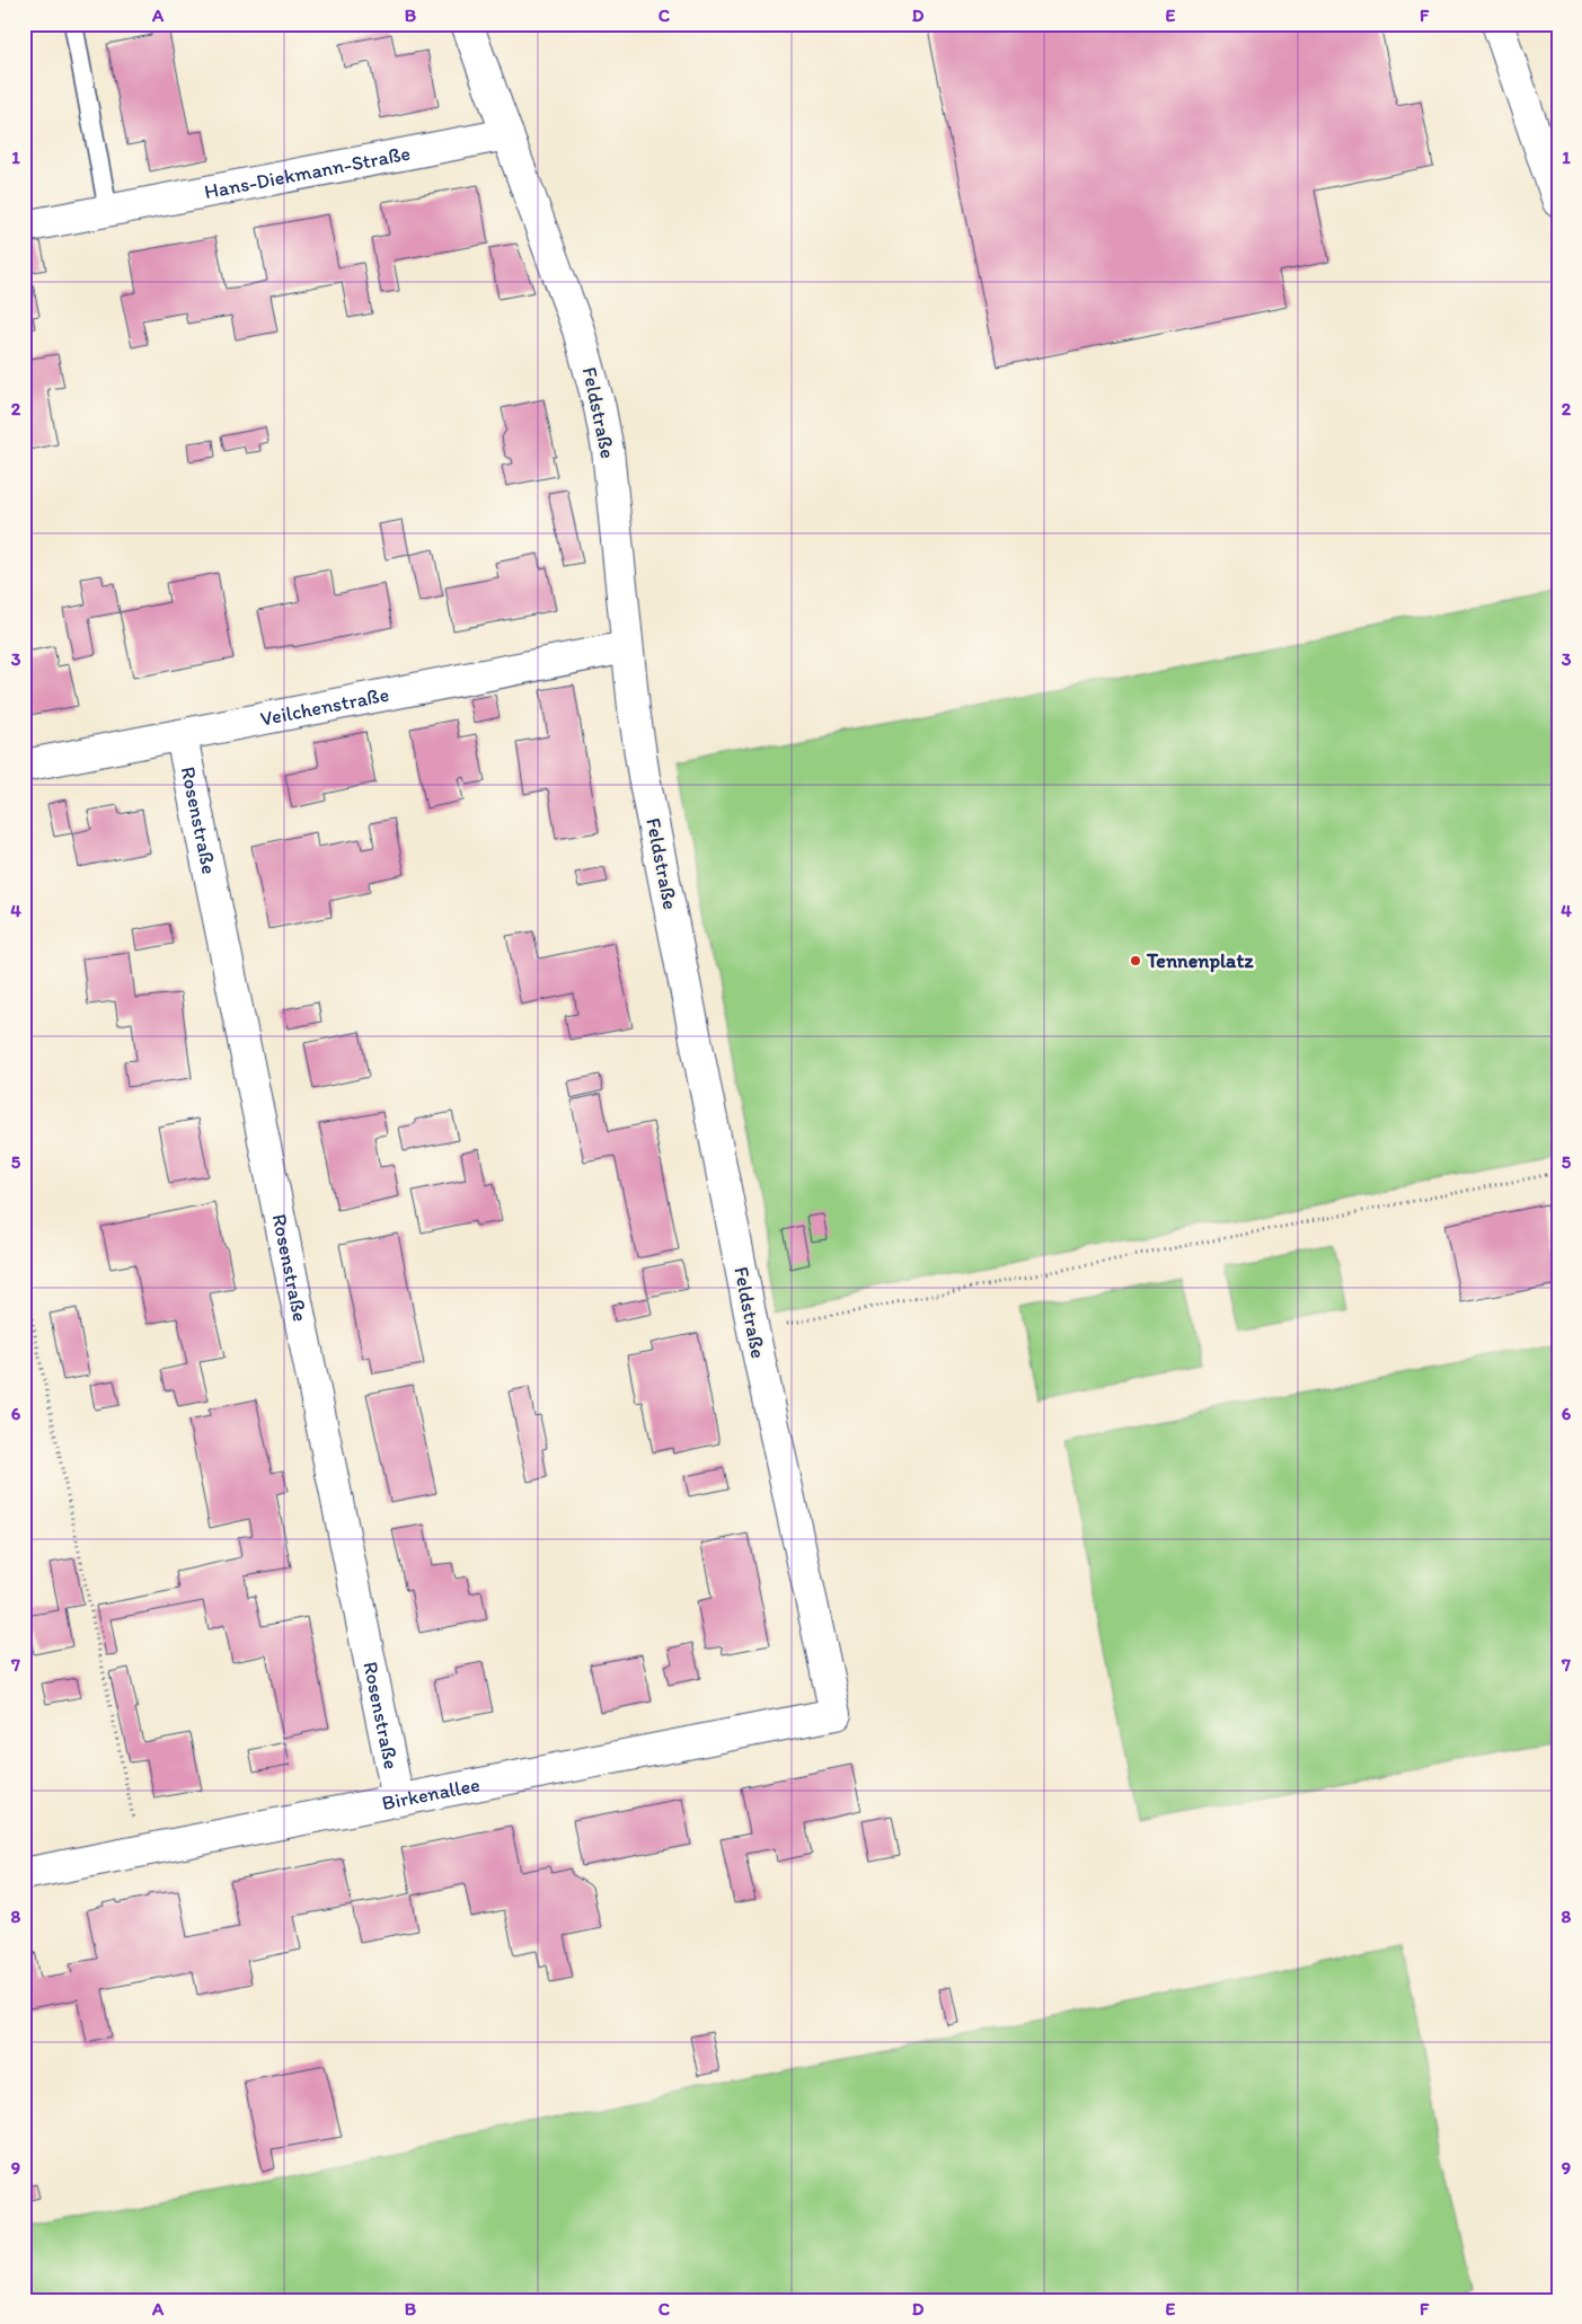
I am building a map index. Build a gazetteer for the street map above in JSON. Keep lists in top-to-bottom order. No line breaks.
{"streets":{"street":["Hans-Diekmann-Straße","Feldstraße","Veilchenstraße","Rosenstraße","Birkenallee"]},"crossings":[["Hans-Diekmann-Straße","Feldstraße"],["Feldstraße","Veilchenstraße"],["Feldstraße","Birkenallee"],["Veilchenstraße","Rosenstraße"],["Rosenstraße","Birkenallee"]],"places":["Tennenplatz"],"grid":{"columns":["A","B","C","D","E","F"],"rows":["1","2","3","4","5","6","7","8","9"]}}
